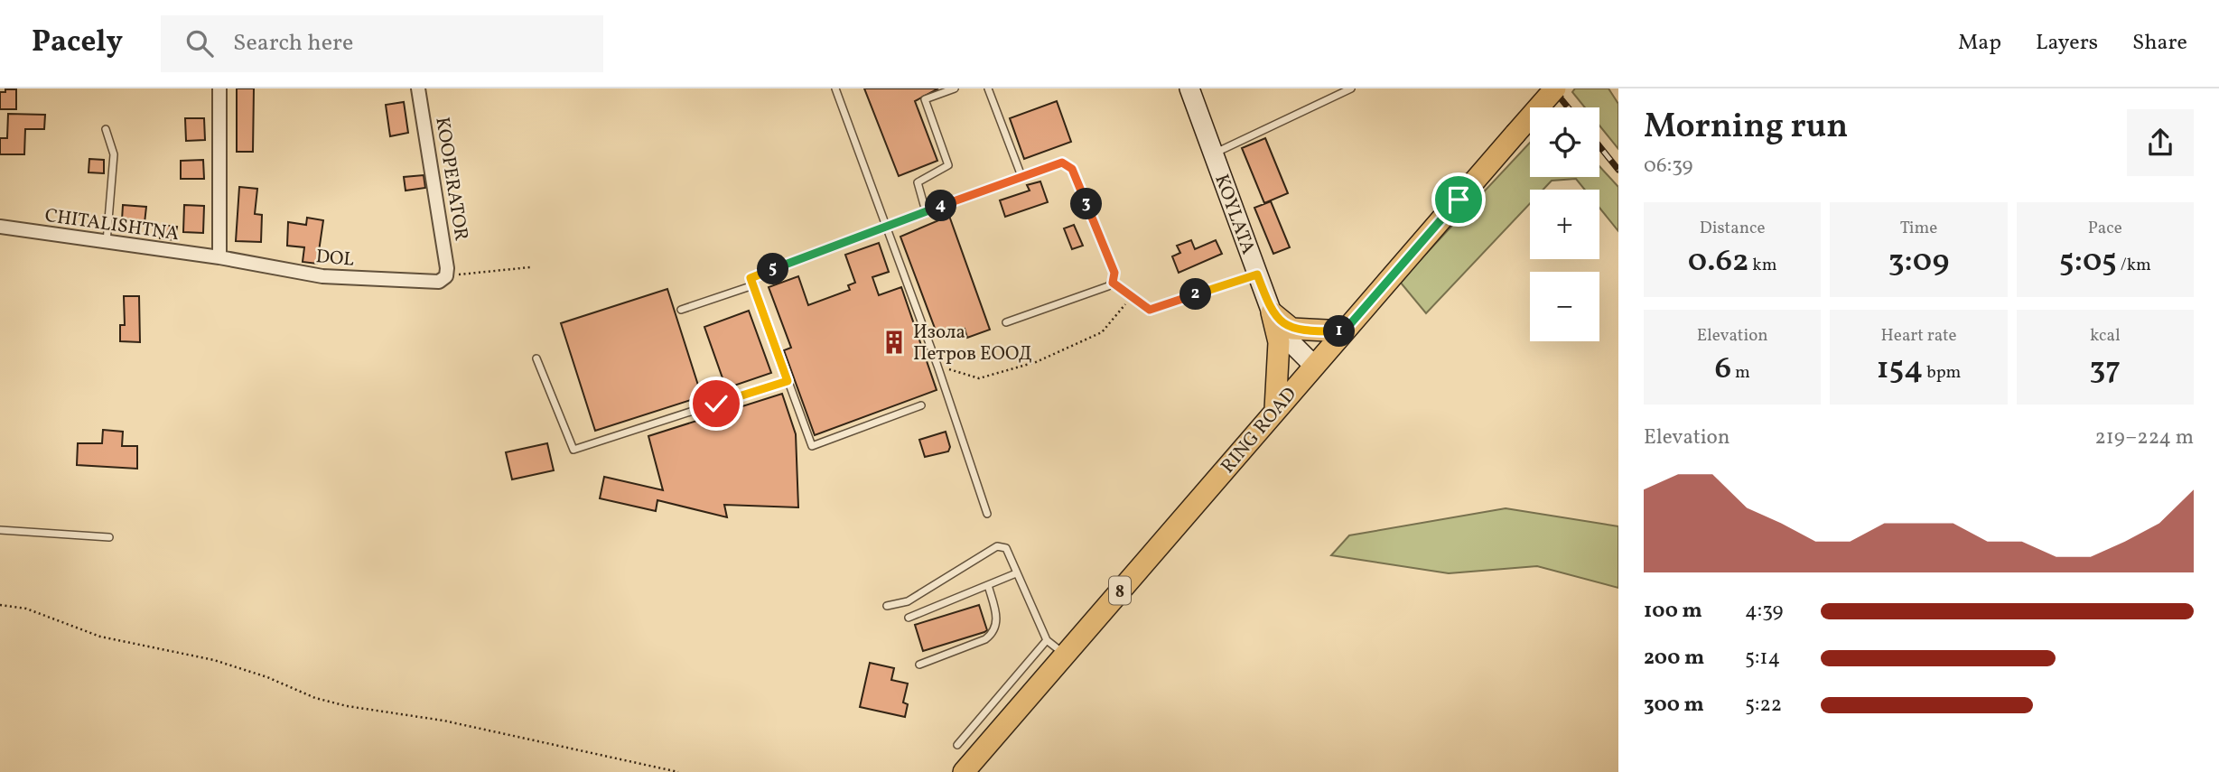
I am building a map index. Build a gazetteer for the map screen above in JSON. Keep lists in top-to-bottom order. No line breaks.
{"streets":{"main road":["RING ROAD","8"],"street":["KOOPERATOR","KOYLATA","CHITALISHTNA","DOL"]},"crossings":[["KOOPERATOR","DOL"],["KOYLATA","RING ROAD"],["CHITALISHTNA","DOL"]],"places":{"building":["Изола Петров ЕООД"]},"page":{"header":"Pacely","search":"Search here","nav":["Map","Layers","Share"],"heading":["Morning run","06:39"],"map_buttons":["+","−"],"pins":["3","4","5","2","1"],"stats":[["Distance","0.62 km"],["Time","3:09"],["Pace","5:05 /km"],["Elevation","6 m"],["Heart rate","154 bpm"],["kcal","37"]],"chart":["Elevation","219–224 m"],"list":[{"name":"100 m","note":"4:39"},{"name":"200 m","note":"5:14"},{"name":"300 m","note":"5:22"}]}}
